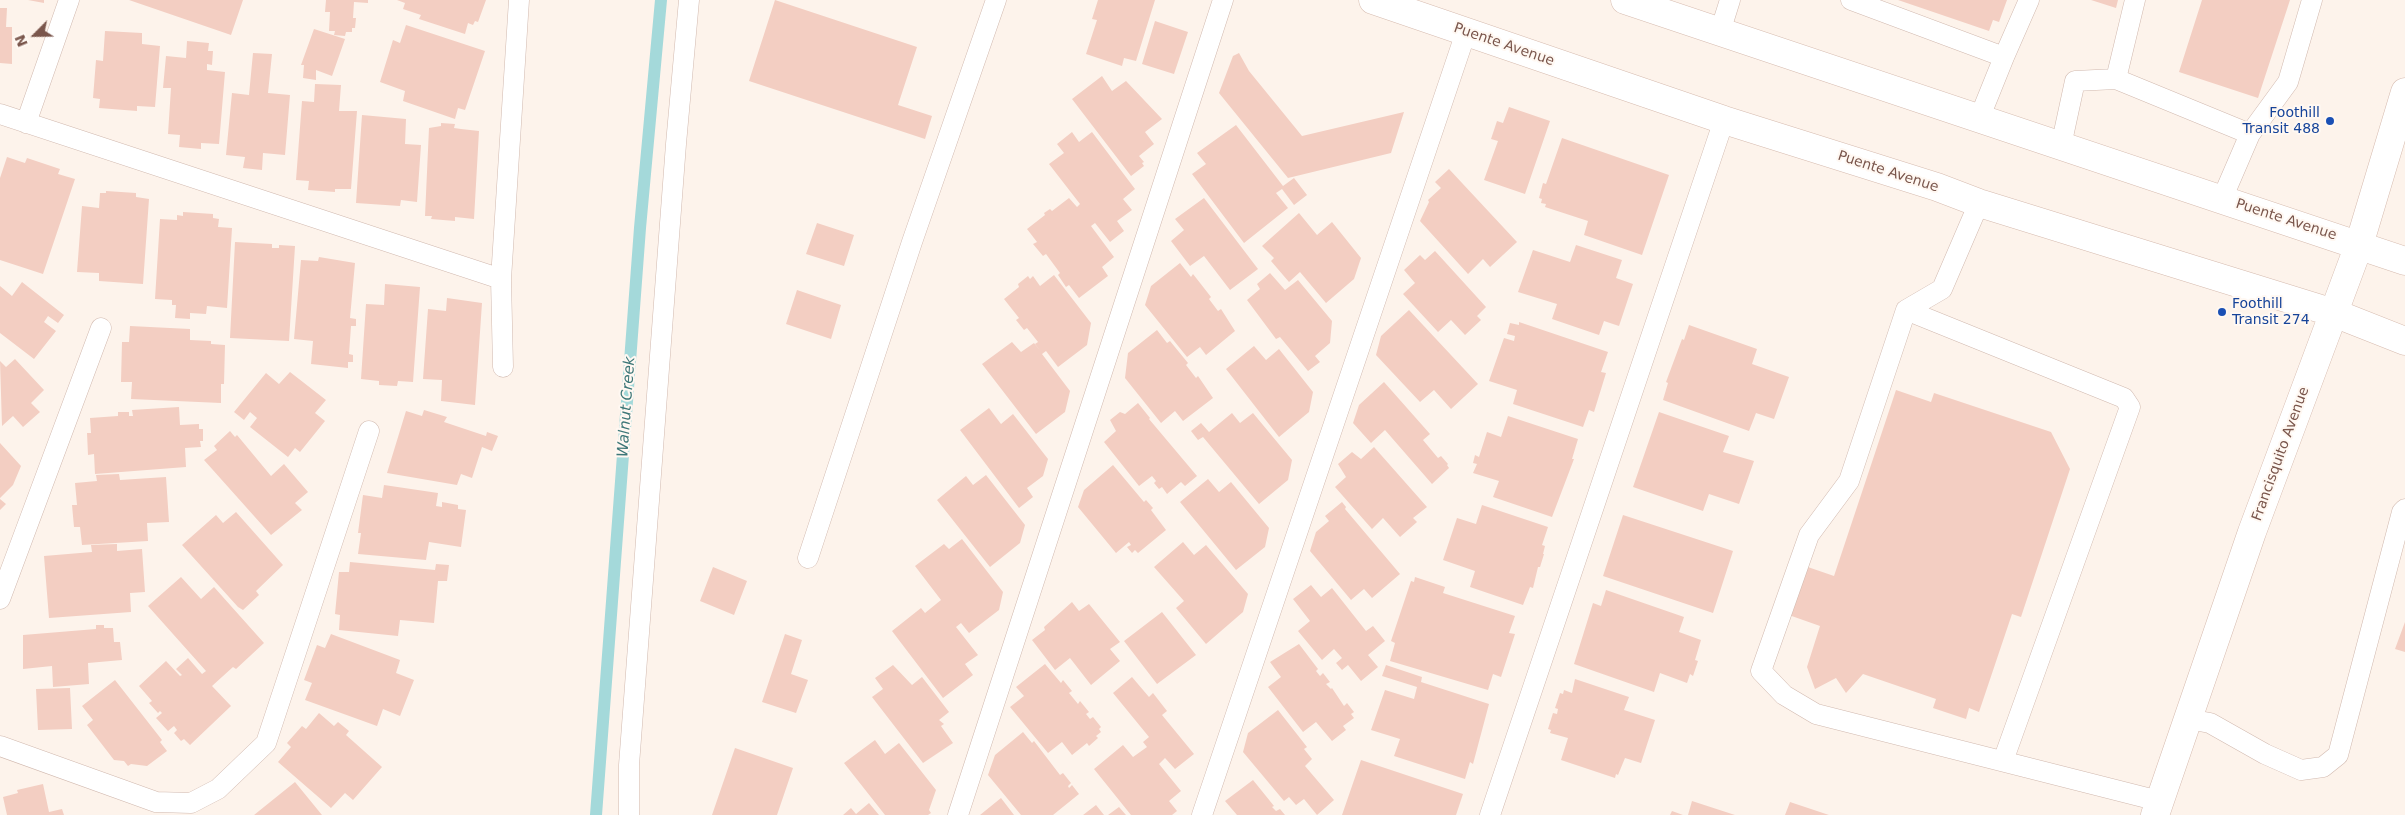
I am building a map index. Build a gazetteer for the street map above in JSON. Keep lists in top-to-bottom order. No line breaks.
{"streets":{"main road":["Puente Avenue","Francisquito Avenue"]},"crossings":[["Puente Avenue","Francisquito Avenue"]],"water":["Walnut Creek"],"places":["Foothill Transit 488","Foothill Transit 274"],"north":"bottom left"}
